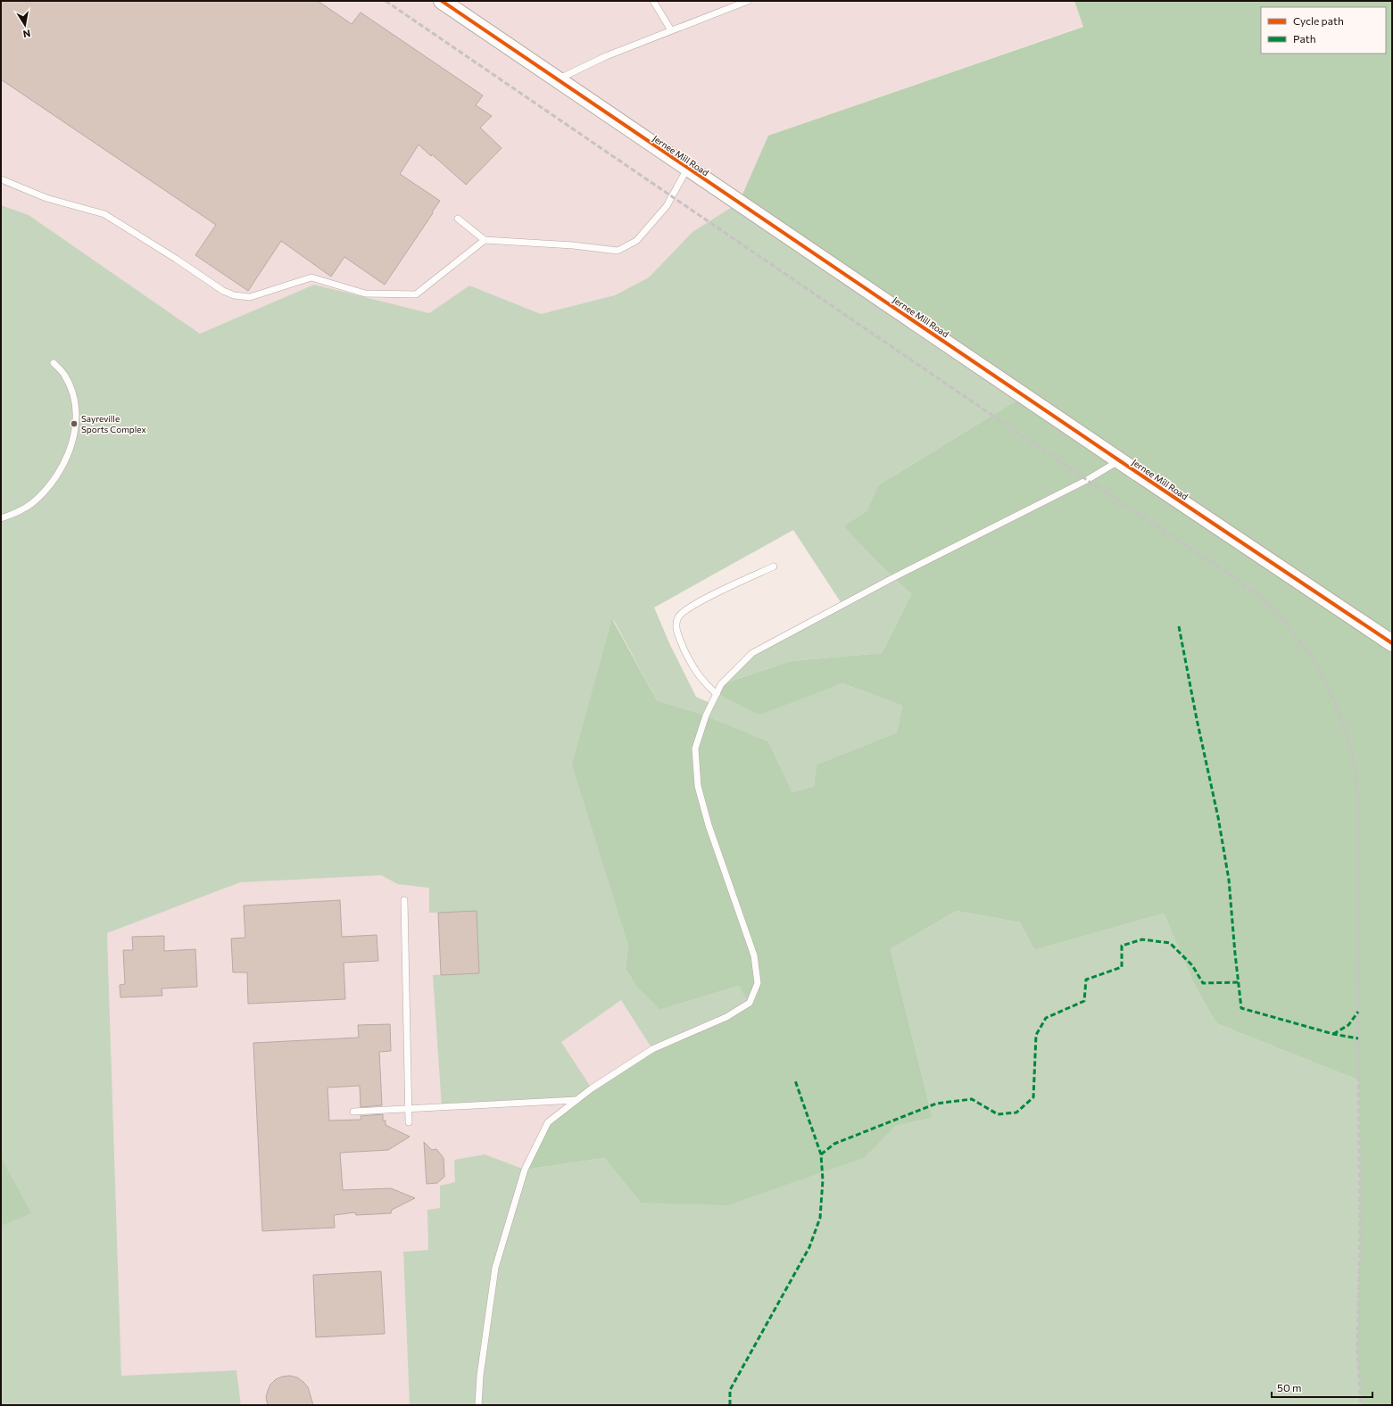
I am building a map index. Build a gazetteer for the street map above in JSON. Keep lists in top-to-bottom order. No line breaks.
{"streets":{"street":["Jernee Mill Road"]},"places":["Sayreville Sports Complex"],"legend":["Cycle path","Path"],"scale_bar":"50 m","north":"bottom"}
